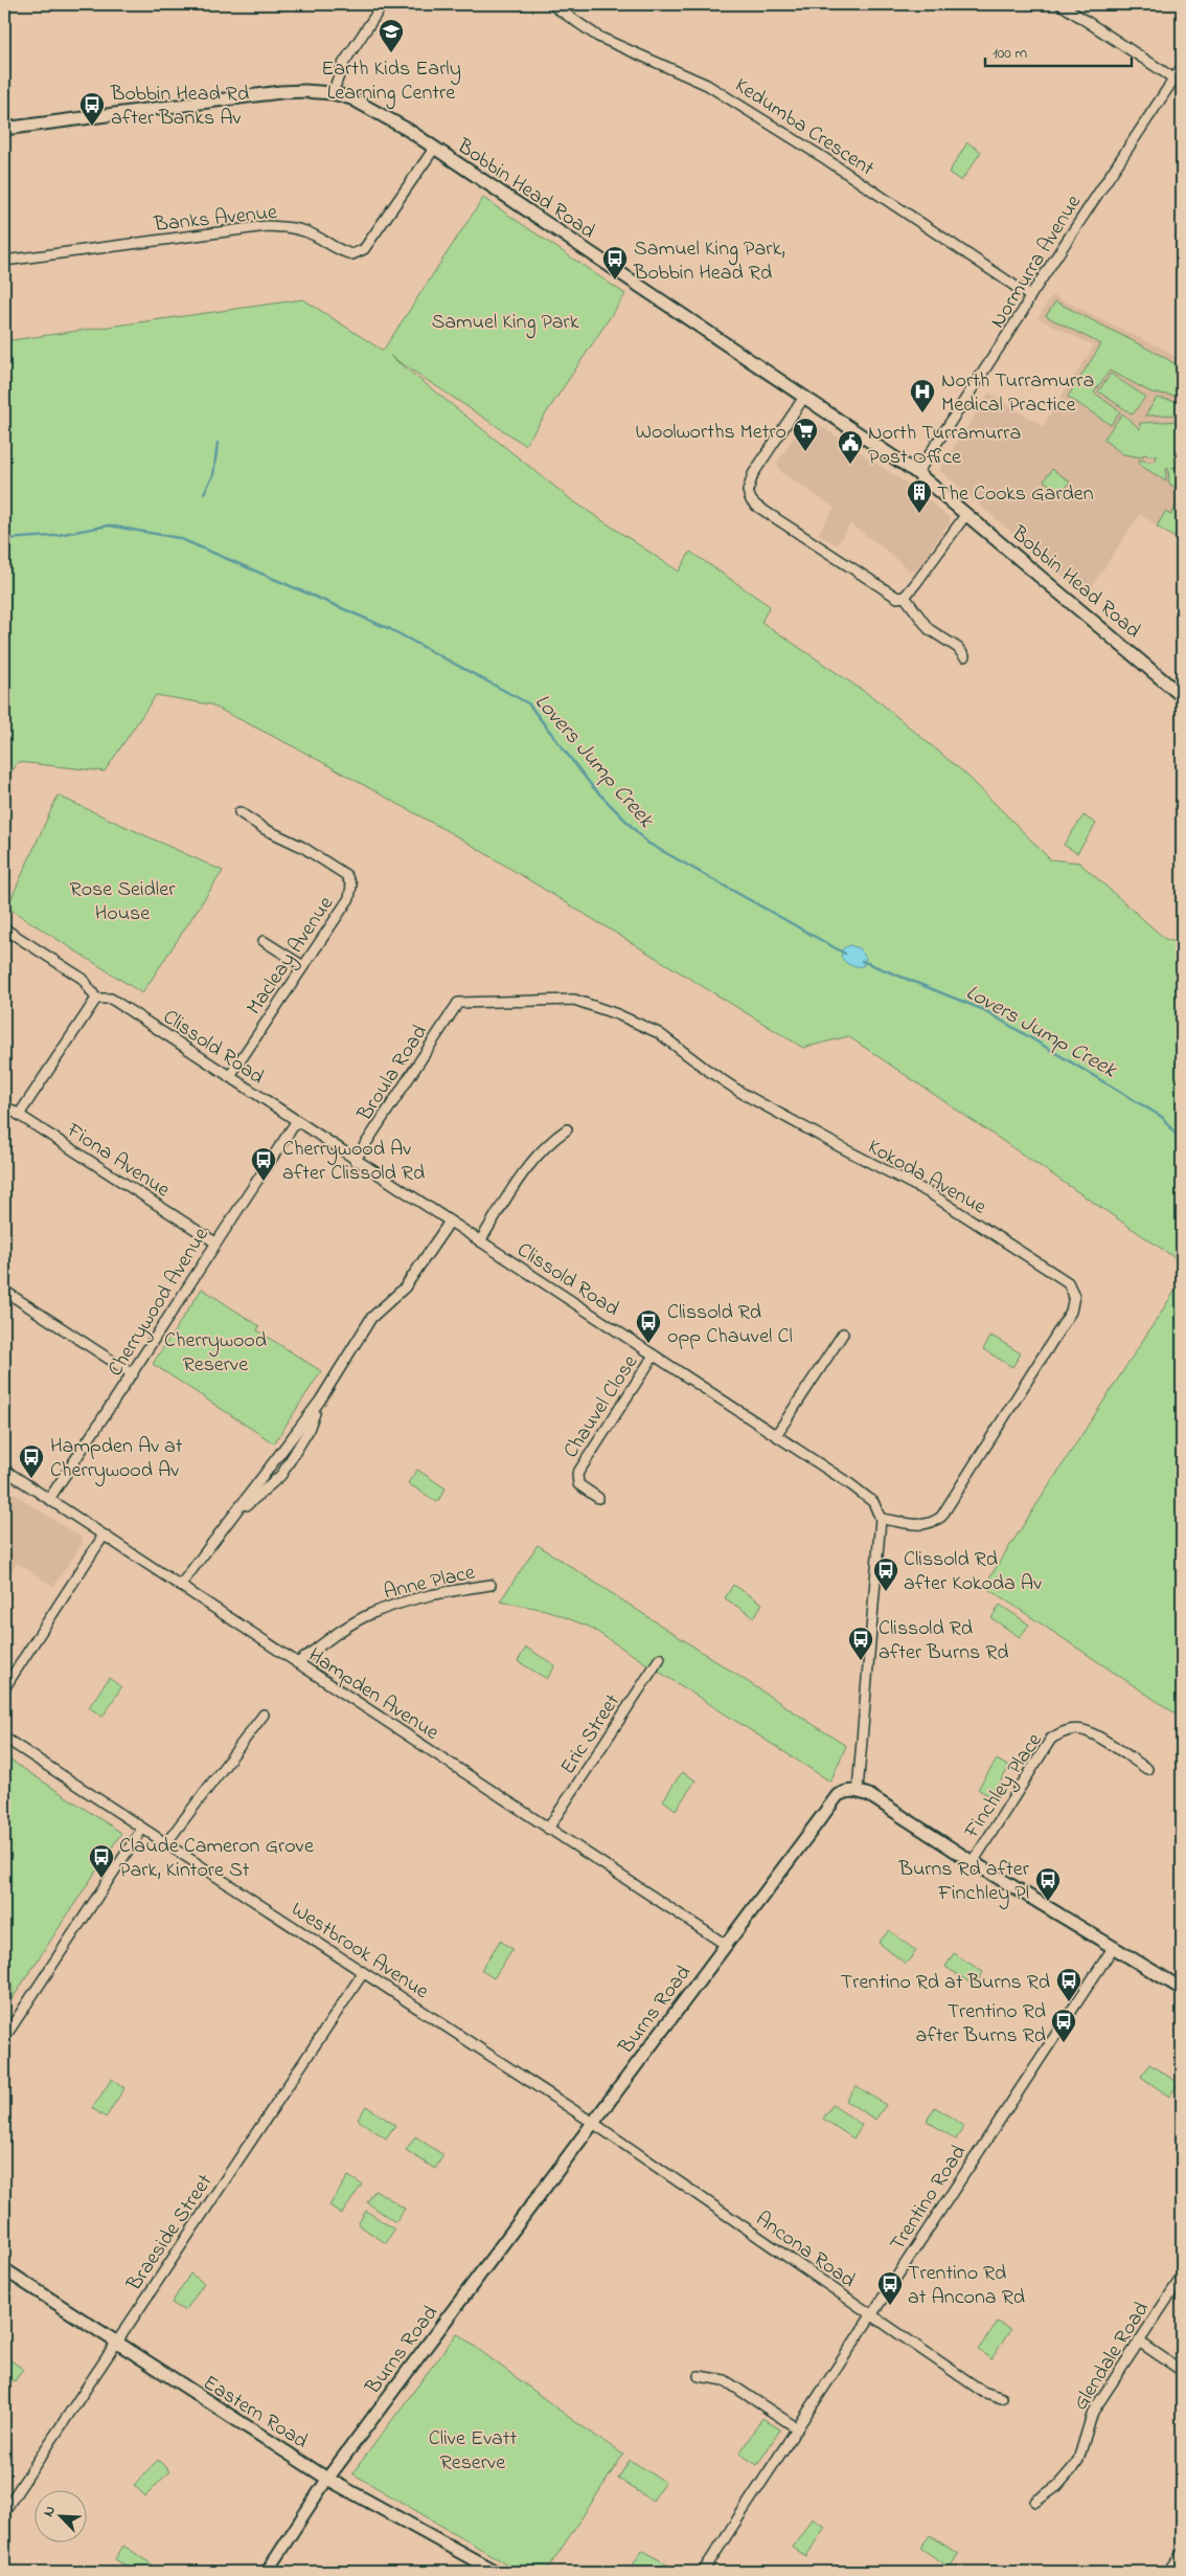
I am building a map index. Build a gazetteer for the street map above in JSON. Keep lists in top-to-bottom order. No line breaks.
{"streets":{"main road":["Bobbin Head Road","Burns Road","Eastern Road"],"street":["Kedumba Crescent","Banks Avenue","Normurra Avenue","Macleay Avenue","Clissold Road","Broula Road","Fiona Avenue","Kokoda Avenue","Cherrywood Avenue","Chauvel Close","Anne Place","Hampden Avenue","Eric Street","Finchley Place","Westbrook Avenue","Trentino Road","Braeside Street","Ancona Road","Glendale Road"]},"crossings":[["Kedumba Crescent","Normurra Avenue"],["Bobbin Head Road","Banks Avenue"],["Bobbin Head Road","Normurra Avenue"],["Macleay Avenue","Clissold Road"],["Clissold Road","Broula Road"],["Clissold Road","Kokoda Avenue"],["Clissold Road","Cherrywood Avenue"],["Clissold Road","Chauvel Close"],["Broula Road","Kokoda Avenue"],["Fiona Avenue","Cherrywood Avenue"],["Cherrywood Avenue","Hampden Avenue"],["Anne Place","Hampden Avenue"],["Hampden Avenue","Eric Street"],["Hampden Avenue","Burns Road"],["Westbrook Avenue","Burns Road"],["Westbrook Avenue","Braeside Street"],["Westbrook Avenue","Ancona Road"],["Burns Road","Ancona Road"],["Burns Road","Eastern Road"],["Trentino Road","Ancona Road"],["Braeside Street","Eastern Road"]],"water":["Lovers Jump Creek"],"parks":["Samuel King Park","Rose Seidler House","Cherrywood Reserve","Clive Evatt Reserve"],"places":{"school or university":["Earth Kids Early Learning Centre"],"bus stop":["Bobbin Head Rd after Banks Av","Samuel King Park, Bobbin Head Rd","Cherrywood Av after Clissold Rd","Clissold Rd opp Chauvel Cl","Hampden Av at Cherrywood Av","Clissold Rd after Kokoda Av","Clissold Rd after Burns Rd","Claude Cameron Grove Park, Kintore St","Burns Rd after Finchley Pl","Trentino Rd at Burns Rd","Trentino Rd after Burns Rd","Trentino Rd at Ancona Rd"],"hospital":["North Turramurra Medical Practice"],"supermarket":["Woolworths Metro"],"public building":["North Turramurra Post Office"],"building":["The Cooks Garden"]},"scale_bar":"100 m","north":"top left"}
